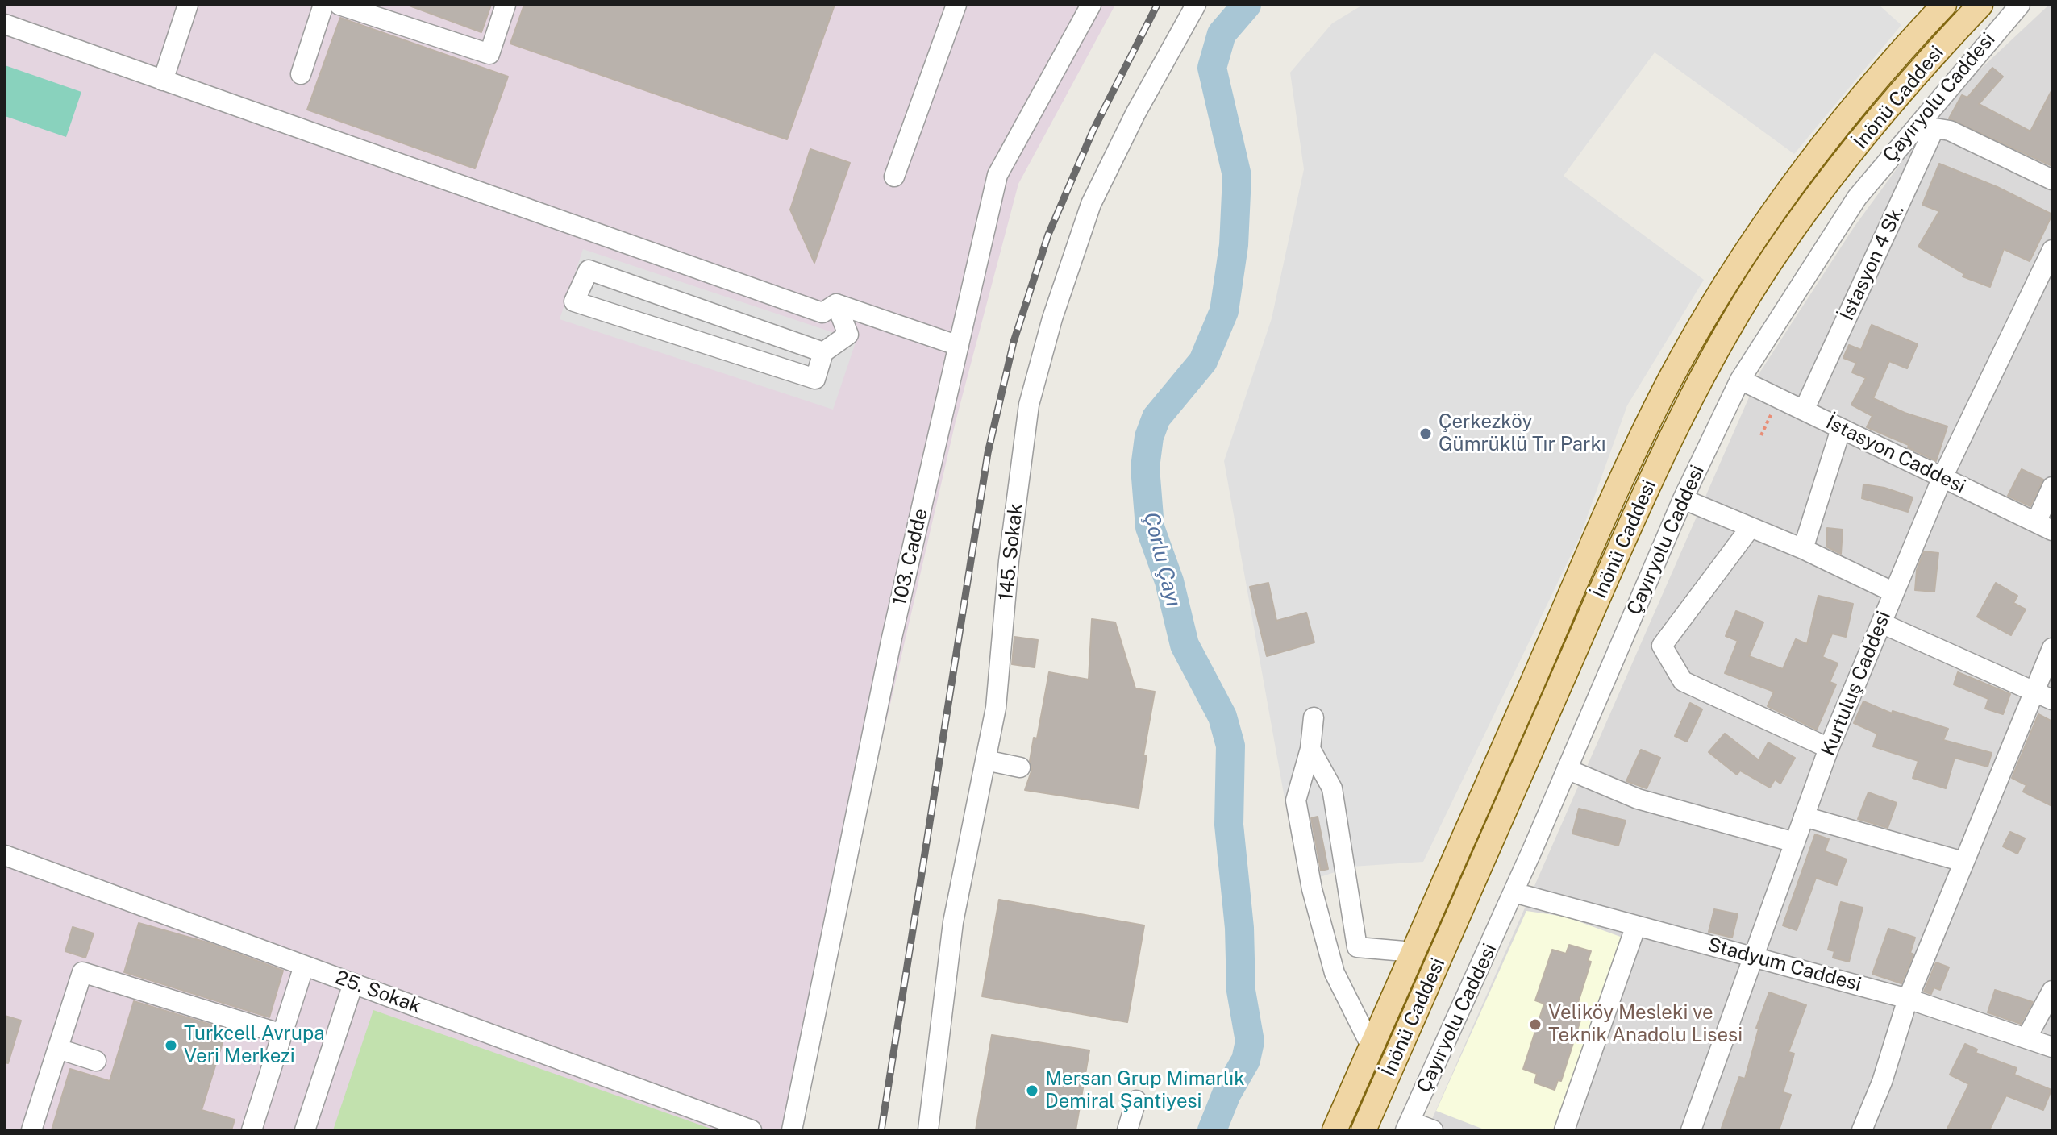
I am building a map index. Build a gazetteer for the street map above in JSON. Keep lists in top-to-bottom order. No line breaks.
{"streets":{"main road":["İnönü Caddesi"],"street":["Çayıryolu Caddesi","İstasyon 4 Sk.","İstasyon Caddesi","145. Sokak","103. Cadde","Kurtuluş Caddesi","Stadyum Caddesi","25. Sokak"]},"crossings":[["Çayıryolu Caddesi","İstasyon Caddesi"],["Çayıryolu Caddesi","Stadyum Caddesi"],["İstasyon 4 Sk.","İstasyon Caddesi"],["İstasyon Caddesi","Kurtuluş Caddesi"],["Kurtuluş Caddesi","Stadyum Caddesi"]],"water":["Çorlu Çayı"],"places":["Çerkezköy Gümrüklü Tır Parkı","Veliköy Mesleki ve Teknik Anadolu Lisesi","Turkcell Avrupa Veri Merkezi","Mersan Grup Mimarlık Demiral Şantiyesi"]}
